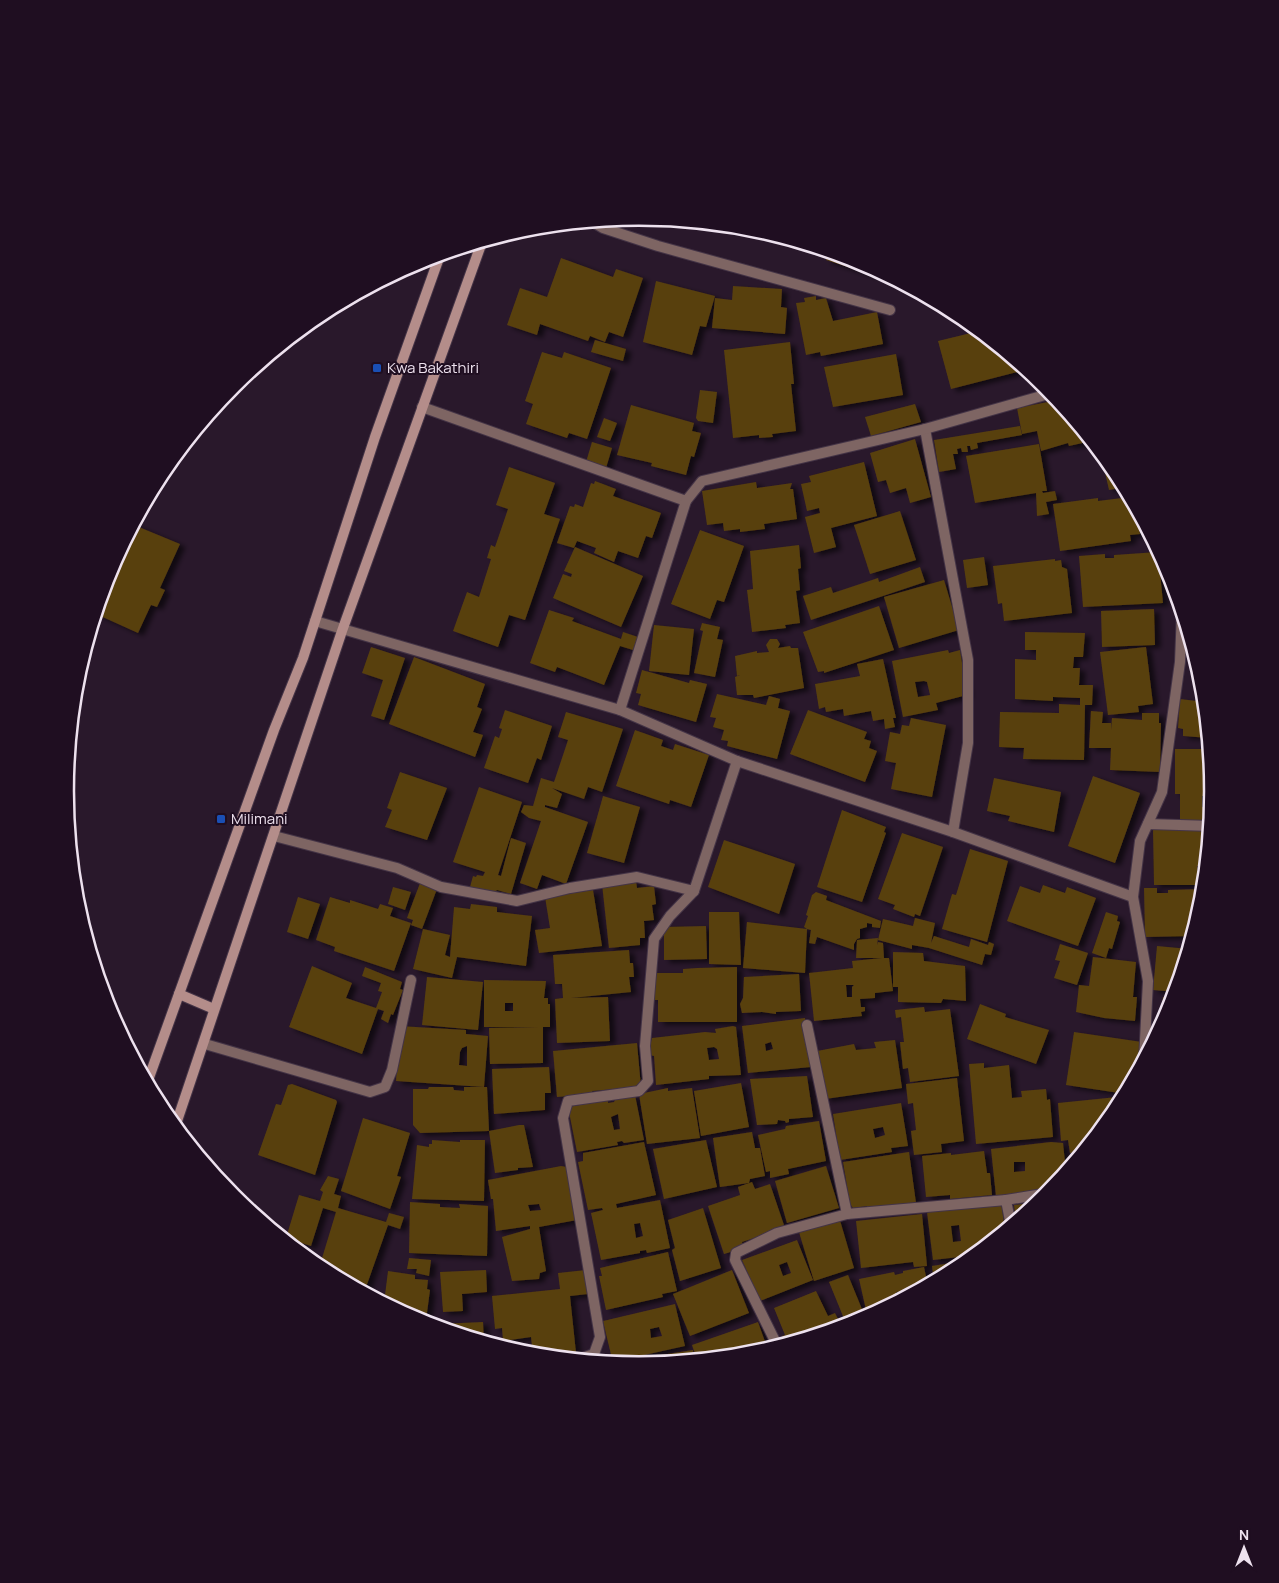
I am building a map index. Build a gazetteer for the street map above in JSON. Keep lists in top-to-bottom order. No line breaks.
{"places":{"transit":["Kwa Bakathiri","Milimani"]},"north":"top"}
